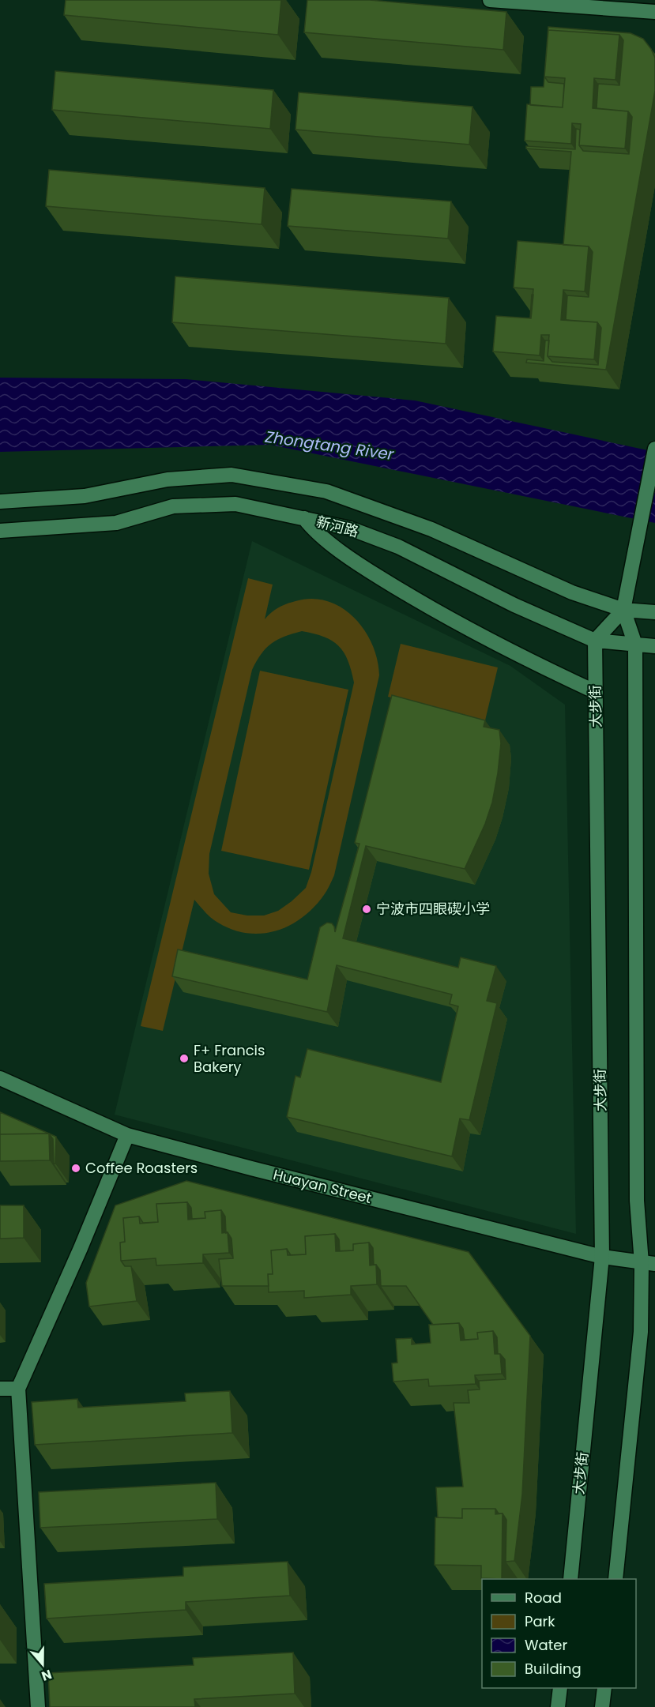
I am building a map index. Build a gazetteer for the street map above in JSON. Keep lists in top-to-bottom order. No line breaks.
{"streets":{"main road":["新河路","大步街","Huayan Street"]},"crossings":[["新河路","大步街"],["大步街","Huayan Street"]],"water":["Zhongtang River"],"places":["宁波市四眼碶小学","F+ Francis Bakery","Coffee Roasters"],"legend":["Road","Park","Water","Building"],"north":"bottom"}
